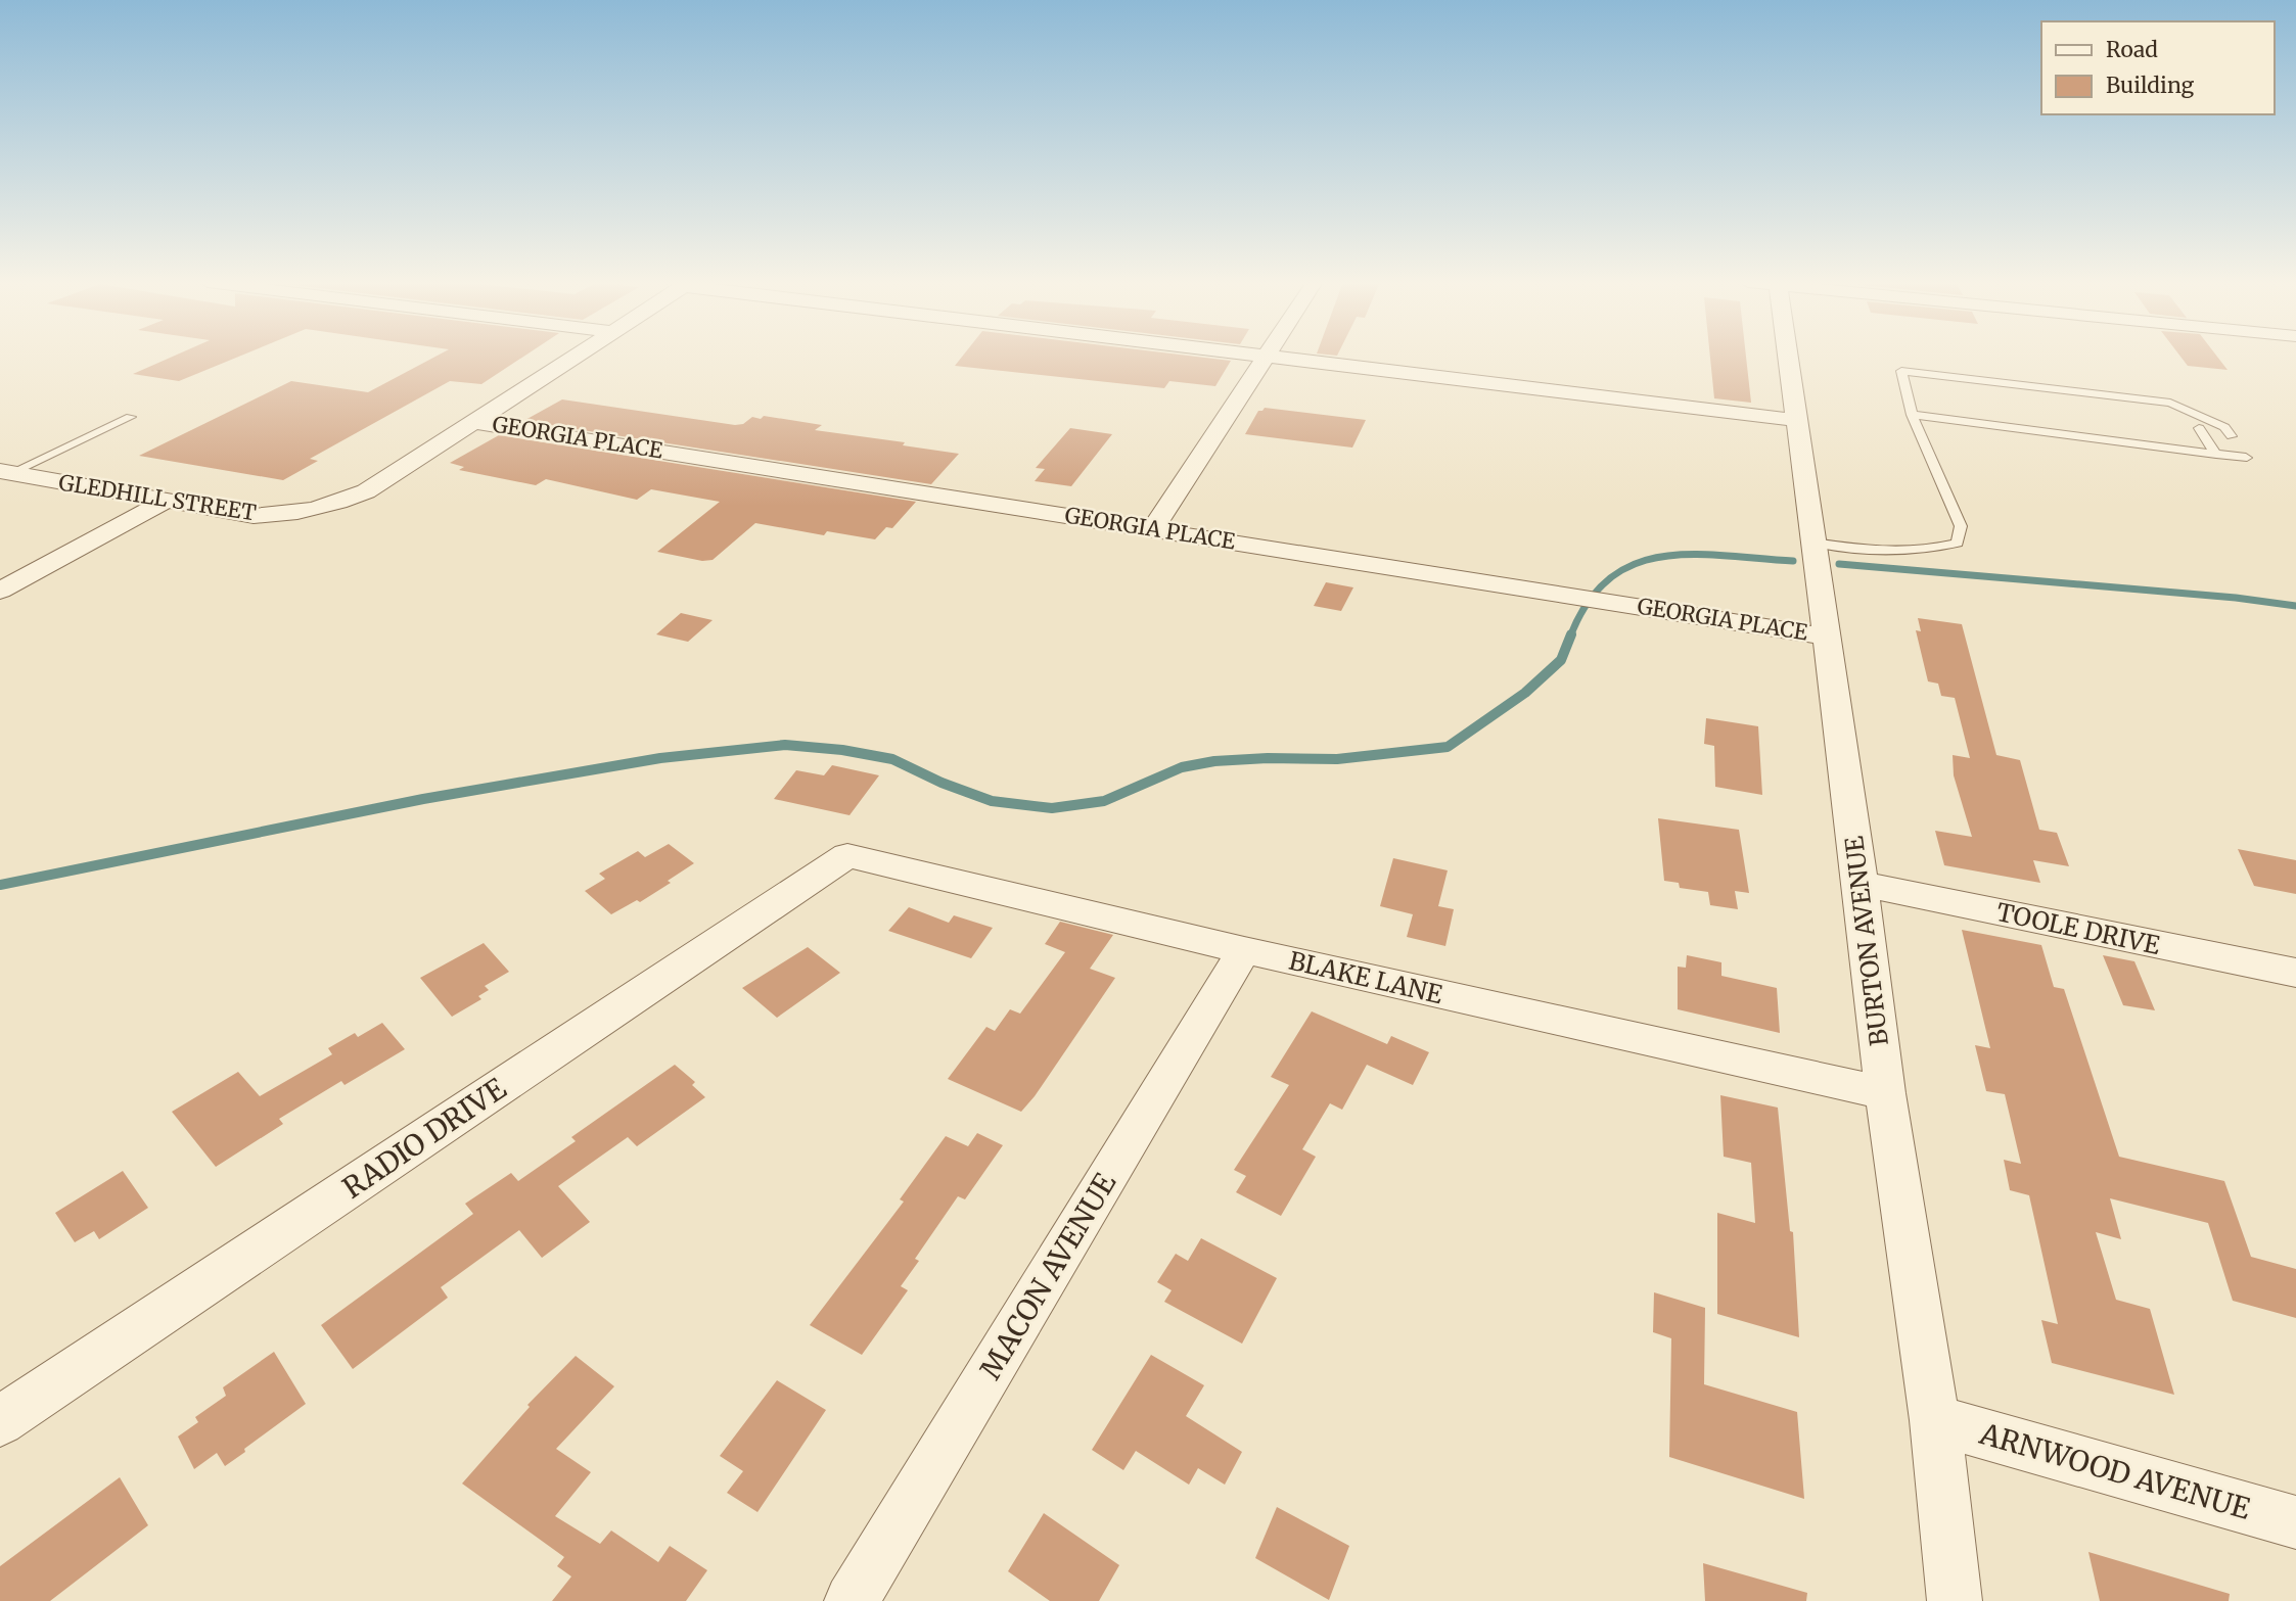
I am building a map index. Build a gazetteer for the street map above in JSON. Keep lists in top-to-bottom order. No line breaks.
{"streets":{"street":["GEORGIA PLACE","GLEDHILL STREET","TOOLE DRIVE","BURTON AVENUE","BLAKE LANE","RADIO DRIVE","MACON AVENUE","ARNWOOD AVENUE"]},"crossings":[["GEORGIA PLACE","GLEDHILL STREET"],["GEORGIA PLACE","BURTON AVENUE"],["TOOLE DRIVE","BURTON AVENUE"],["BURTON AVENUE","BLAKE LANE"],["BURTON AVENUE","ARNWOOD AVENUE"],["BLAKE LANE","RADIO DRIVE"],["BLAKE LANE","MACON AVENUE"]],"legend":["Road","Building"]}
